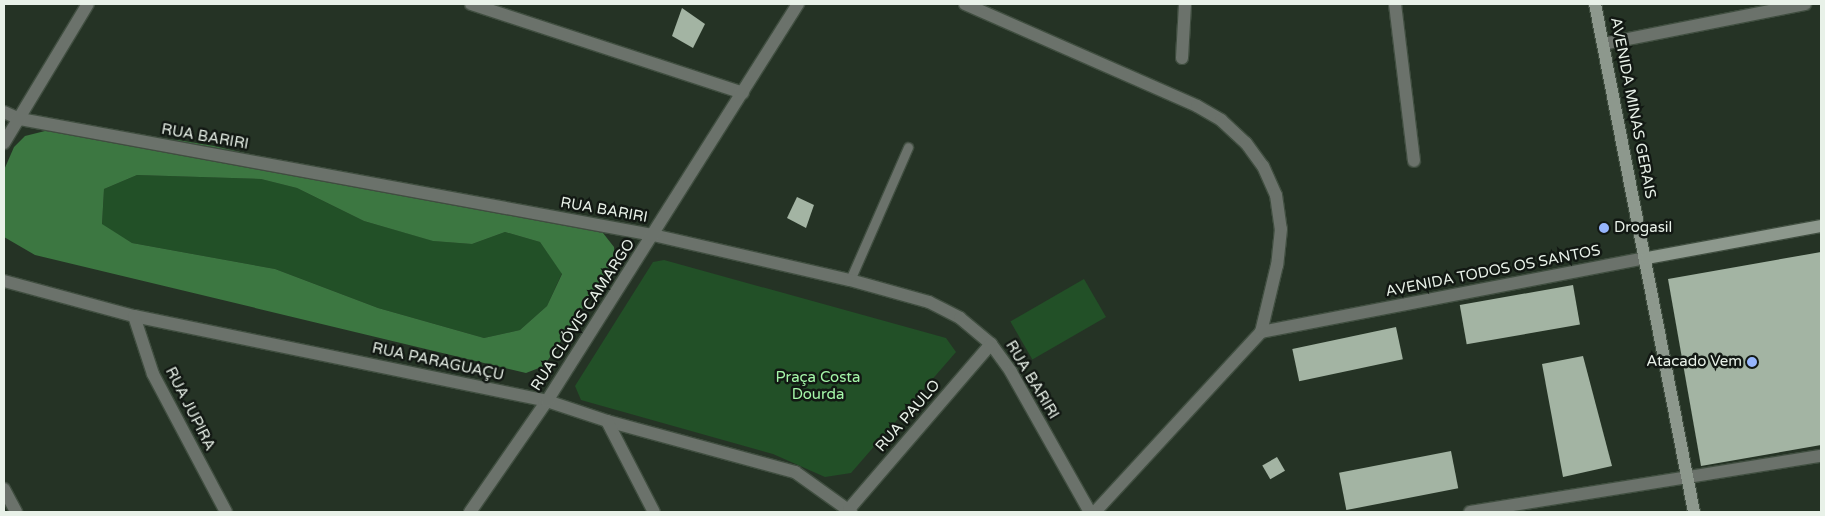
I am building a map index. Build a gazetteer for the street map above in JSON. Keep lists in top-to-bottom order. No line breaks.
{"streets":{"street":["AVENIDA MINAS GERAIS","RUA BARIRI","AVENIDA TODOS OS SANTOS","RUA CLÓVIS CAMARGO","RUA PARAGUAÇU","RUA JUPIRA","RUA PAULO"]},"crossings":[["AVENIDA MINAS GERAIS","AVENIDA TODOS OS SANTOS"],["RUA BARIRI","RUA CLÓVIS CAMARGO"],["RUA BARIRI","RUA PAULO"],["RUA CLÓVIS CAMARGO","RUA PARAGUAÇU"],["RUA PARAGUAÇU","RUA JUPIRA"],["RUA PARAGUAÇU","RUA PAULO"]],"parks":["Praça Costa Dourda"],"places":["Drogasil","Atacado Vem"]}
